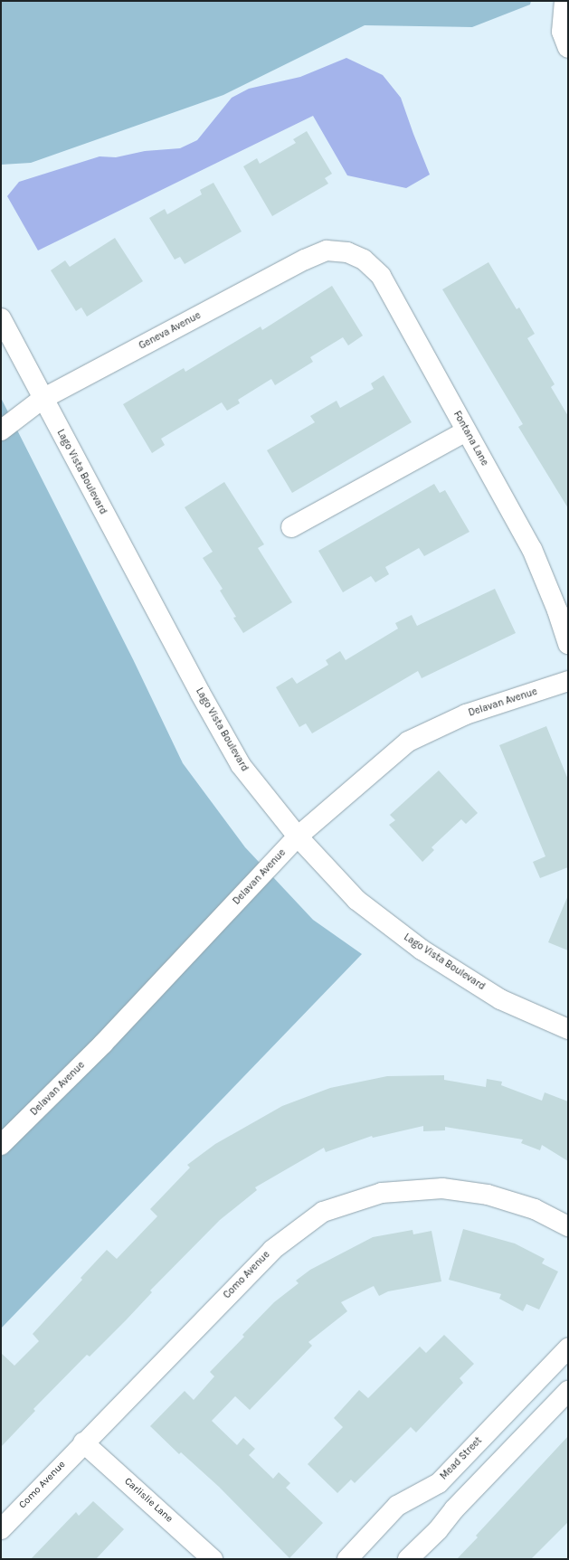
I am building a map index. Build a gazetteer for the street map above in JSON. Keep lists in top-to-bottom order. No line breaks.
{"streets":{"street":["Geneva Avenue","Fontana Lane","Lago Vista Boulevard","Delavan Avenue","Como Avenue","Mead Street","Carlislie Lane"]},"crossings":[["Geneva Avenue","Fontana Lane"],["Geneva Avenue","Lago Vista Boulevard"],["Lago Vista Boulevard","Delavan Avenue"],["Como Avenue","Carlislie Lane"]]}
